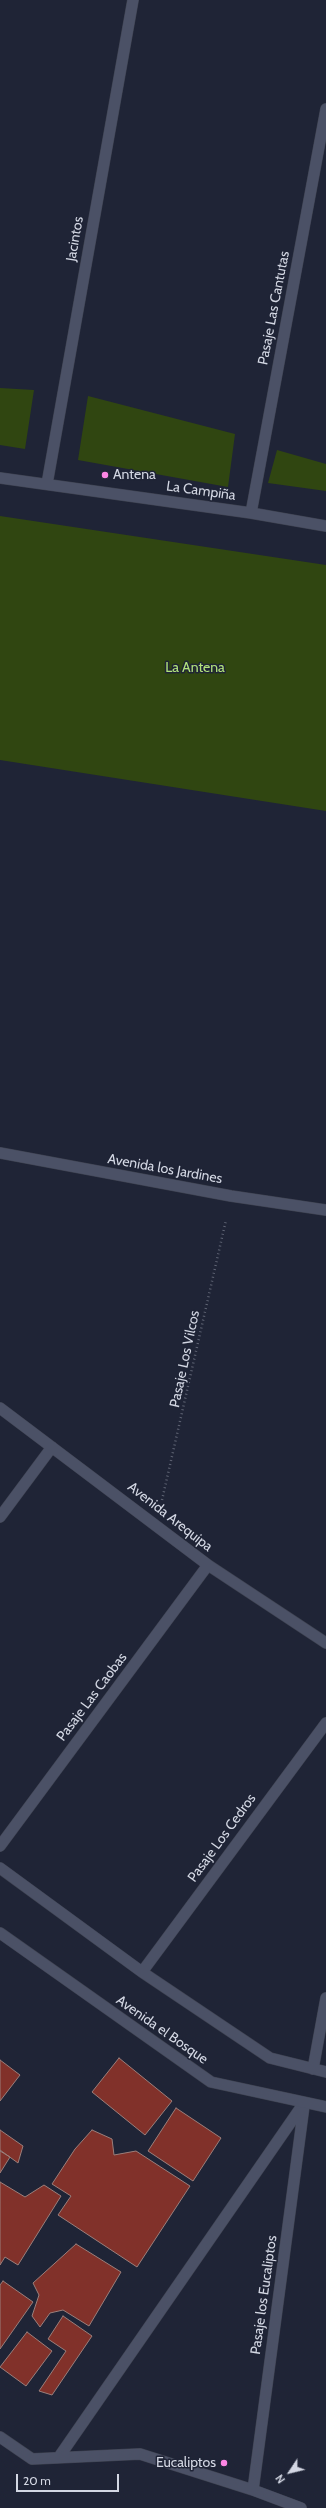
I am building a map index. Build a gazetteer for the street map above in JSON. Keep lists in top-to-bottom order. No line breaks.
{"streets":{"street":["Jacintos","Pasaje Las Cantutas","La Campiña","Avenida los Jardines","Avenida Arequipa","Pasaje Las Caobas","Pasaje Los Cedros","Avenida el Bosque","Pasaje los Eucaliptos"],"path":["Pasaje Los Vilcos"]},"crossings":[["Jacintos","La Campiña"],["Pasaje Las Cantutas","La Campiña"],["Avenida los Jardines","Pasaje Los Vilcos"],["Pasaje Los Vilcos","Avenida Arequipa"],["Avenida Arequipa","Pasaje Las Caobas"],["Avenida el Bosque","Pasaje los Eucaliptos"]],"parks":["La Antena"],"places":["Antena","Eucaliptos"],"scale_bar":"20 m","north":"bottom left"}
